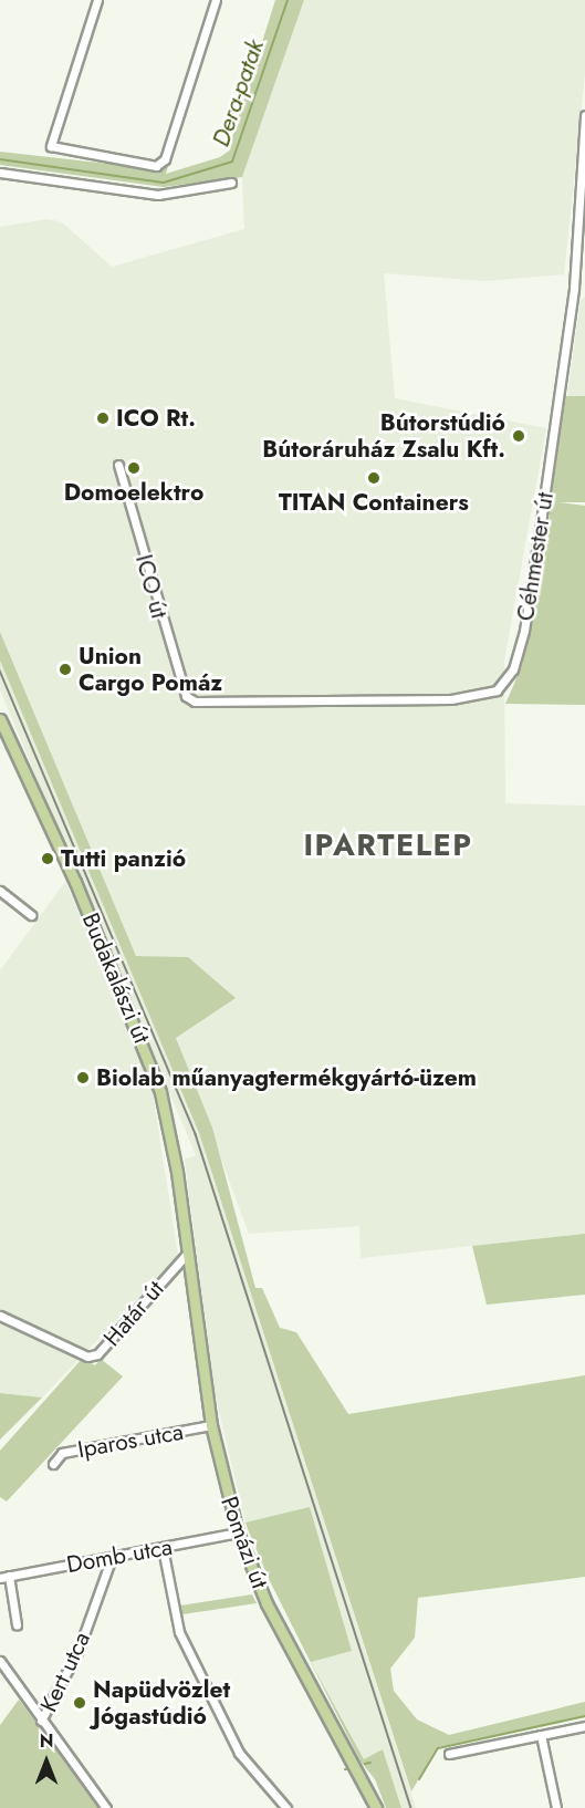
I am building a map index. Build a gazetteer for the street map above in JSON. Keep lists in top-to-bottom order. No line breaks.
{"streets":{"main road":["Budakalászi út","Pomázi út"],"street":["Céhmester út","ICO út","Határ út","Iparos utca","Domb utca","Kert utca"]},"crossings":[["Céhmester út","ICO út"],["Budakalászi út","Határ út"],["Budakalászi út","Pomázi út"],["Határ út","Pomázi út"],["Iparos utca","Pomázi út"],["Pomázi út","Domb utca"],["Domb utca","Kert utca"]],"districts":["IPARTELEP"],"water":["Dera-patak"],"places":["ICO Rt.","Bútorstúdió Bútoráruház Zsalu Kft.","Domoelektro","TITAN Containers","Union Cargo Pomáz","Tutti panzió","Biolab műanyagtermékgyártó-üzem","Napüdvözlet Jógastúdió"],"north":"top"}
